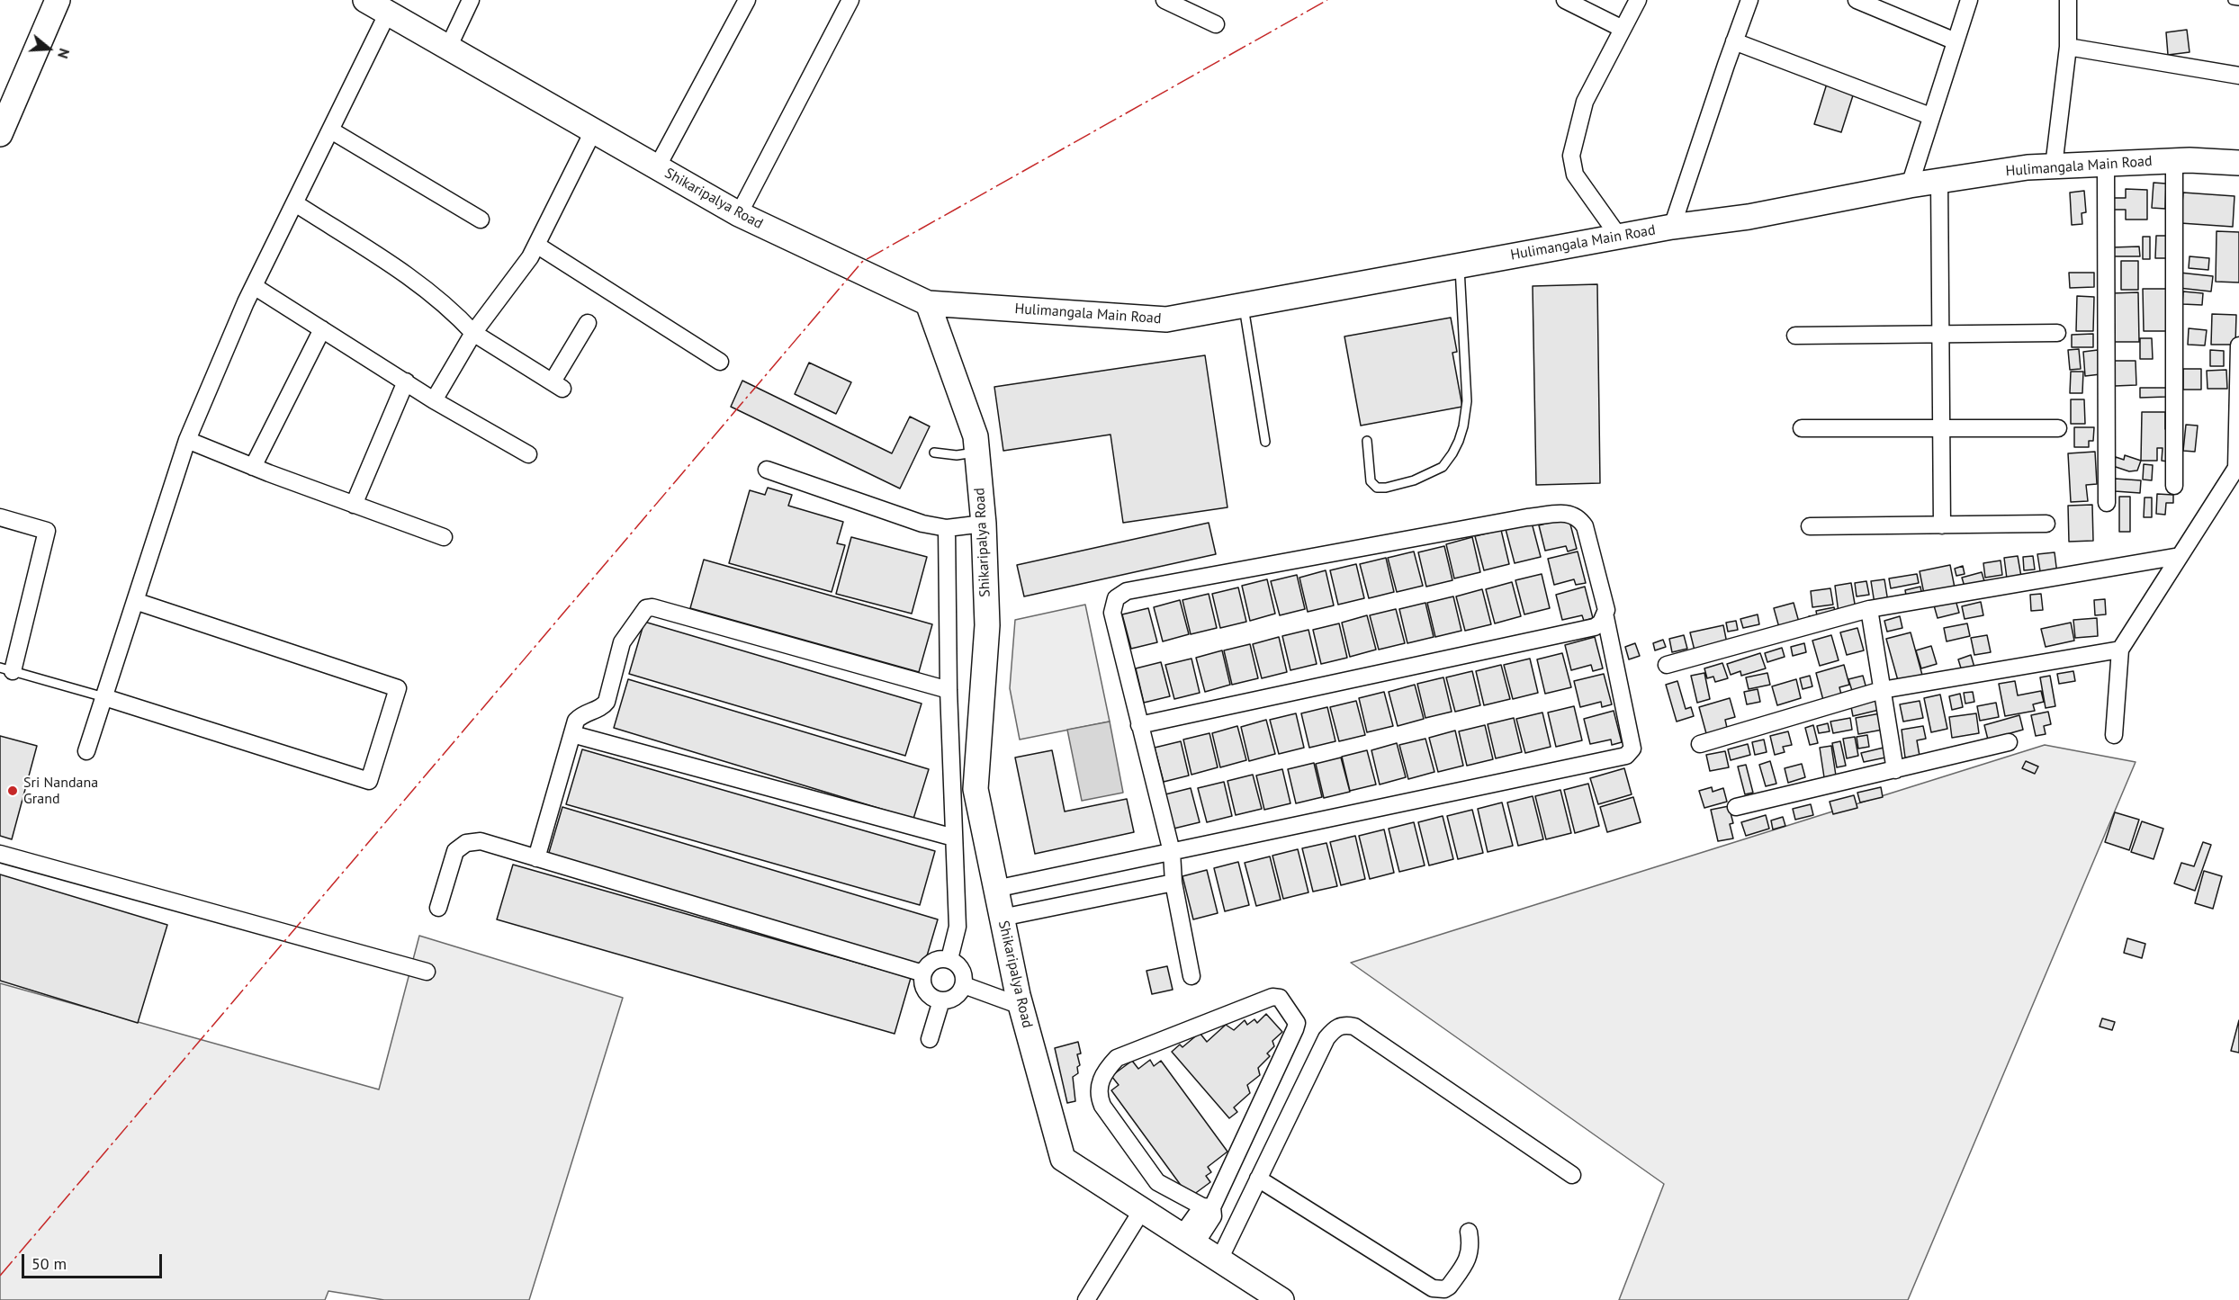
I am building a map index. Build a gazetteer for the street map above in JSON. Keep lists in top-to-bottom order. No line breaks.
{"streets":{"street":["Hulimangala Main Road","Shikaripalya Road"]},"crossings":[["Hulimangala Main Road","Shikaripalya Road"]],"places":["Sri Nandana Grand"],"scale_bar":"50 m","north":"right"}
